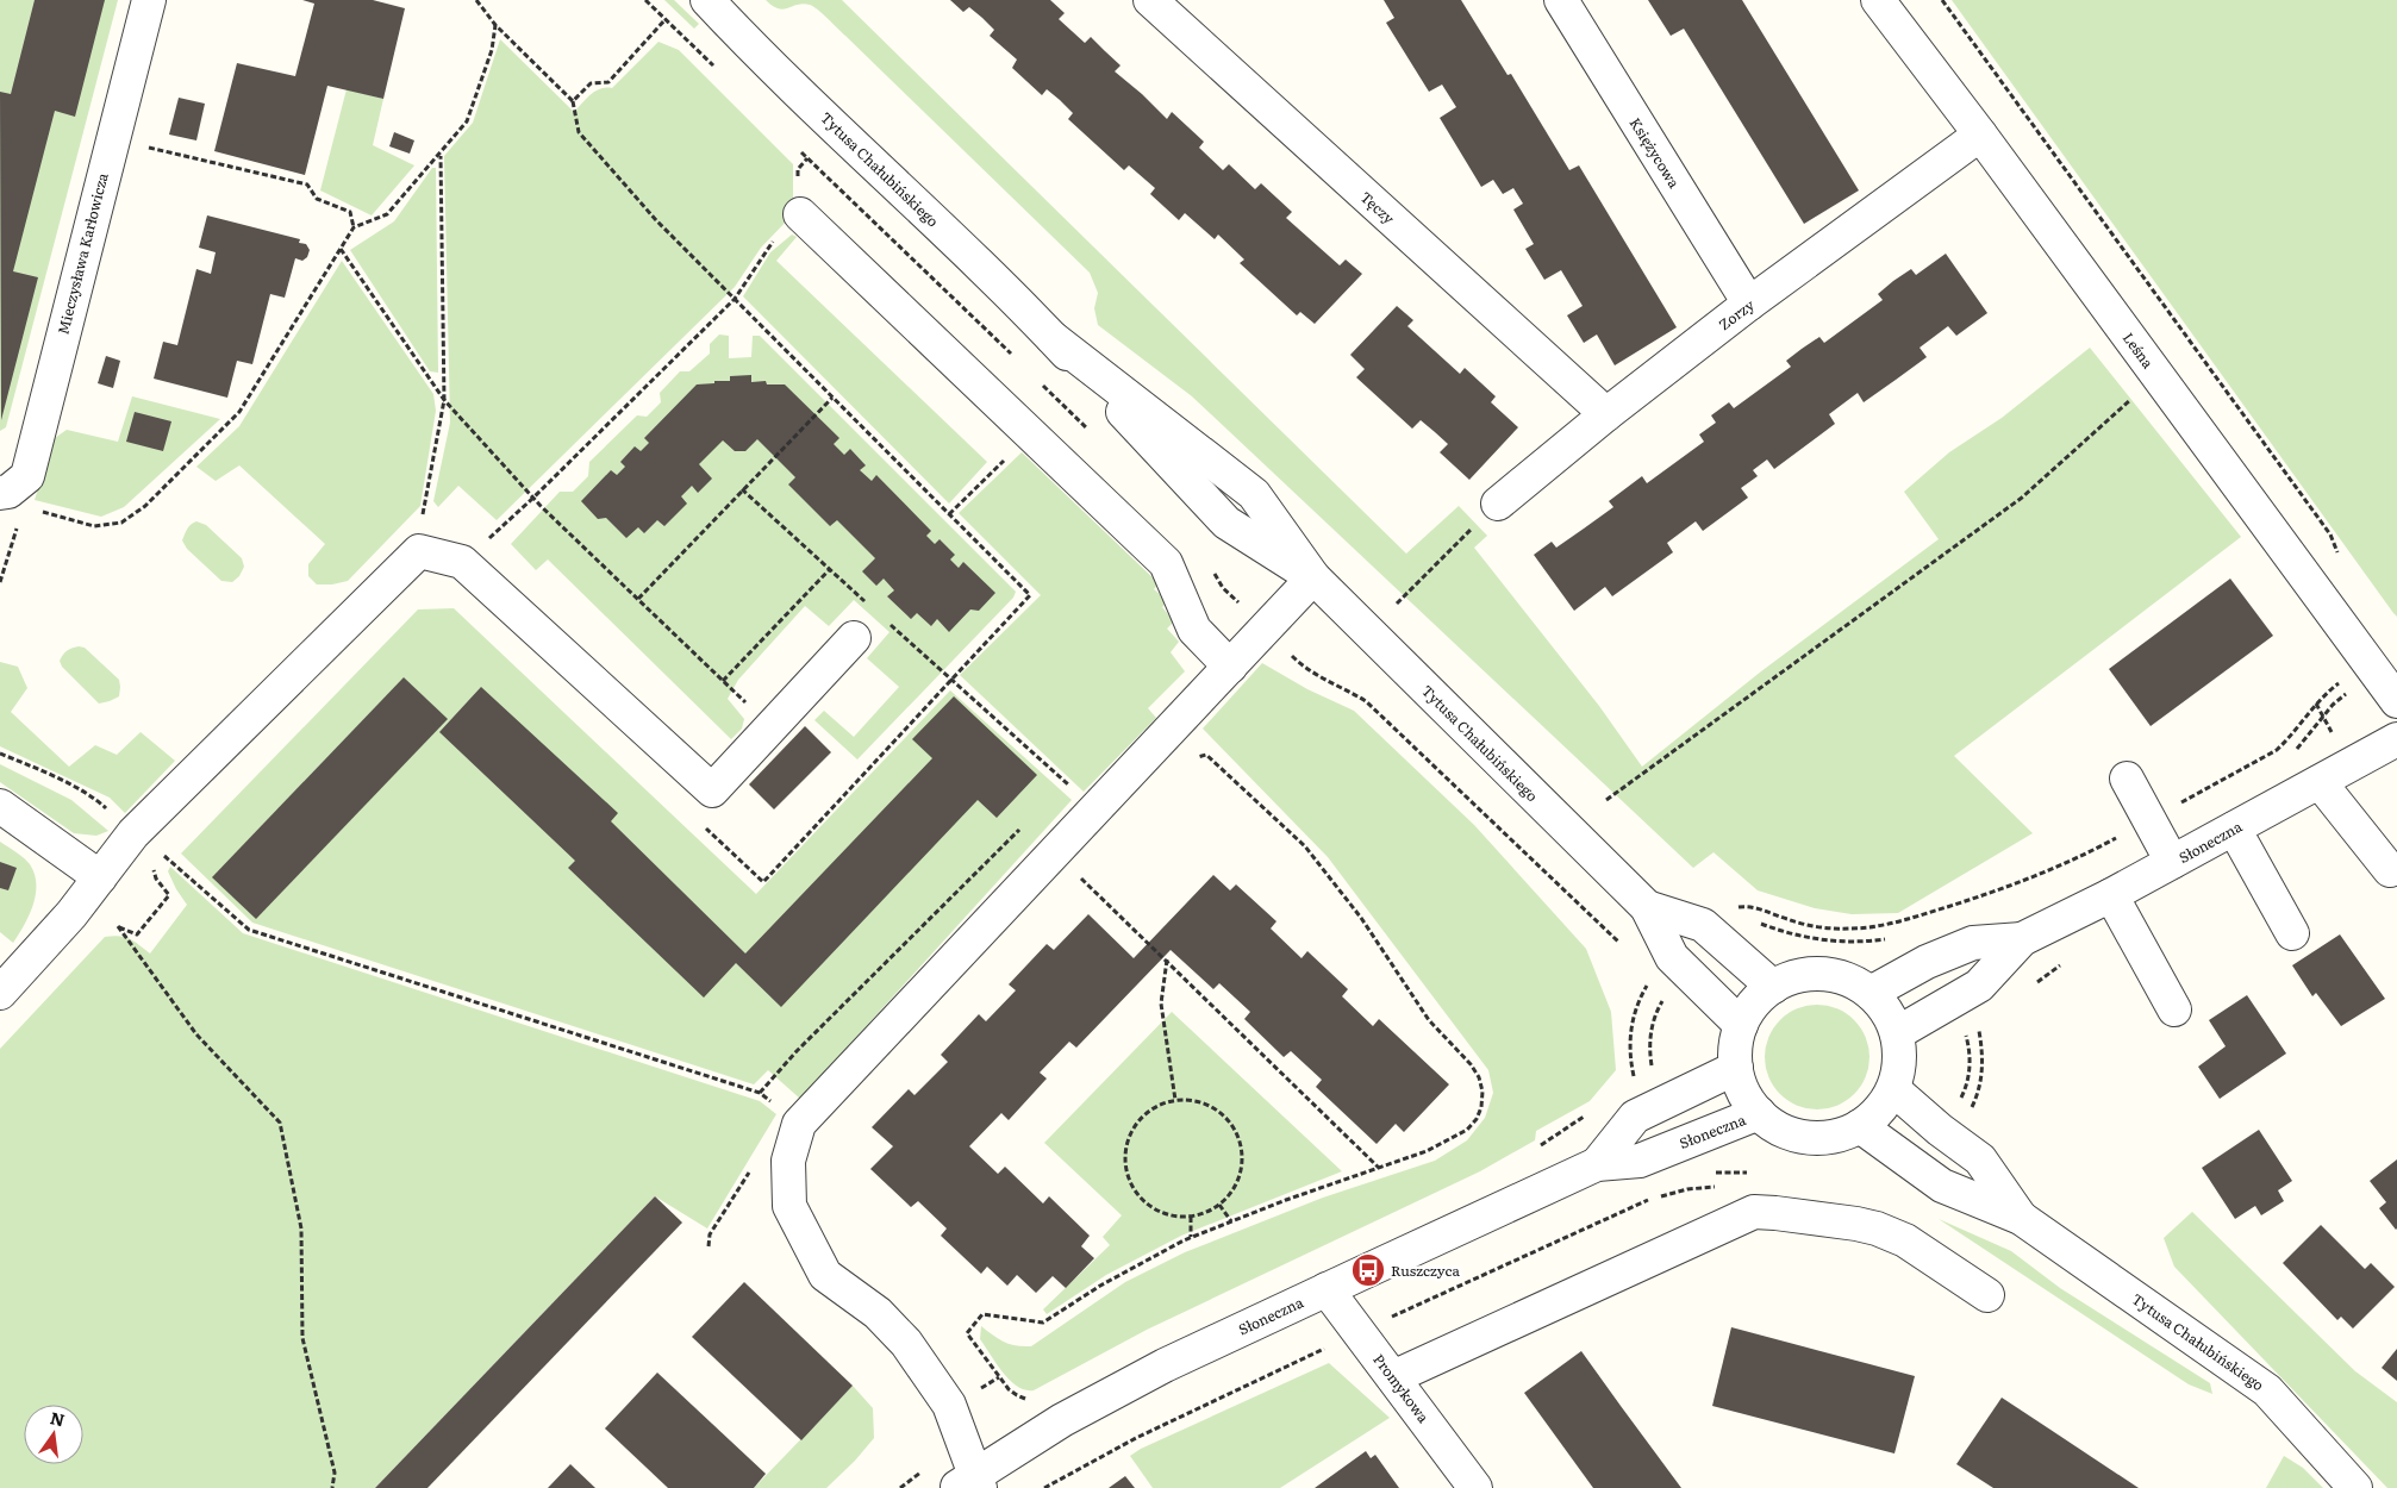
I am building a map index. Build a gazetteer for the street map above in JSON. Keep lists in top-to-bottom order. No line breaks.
{"streets":{"street":["Księżycowa","Tytusa Chałubińskiego","Tęczy","Mieczysława Karłowicza","Zorzy","Leśna","Słoneczna","Promykowa"]},"crossings":[["Księżycowa","Zorzy"],["Tytusa Chałubińskiego","Słoneczna"],["Tęczy","Zorzy"],["Zorzy","Leśna"],["Słoneczna","Promykowa"]],"places":{"bus stop":["Ruszczyca"]},"north":"top"}
